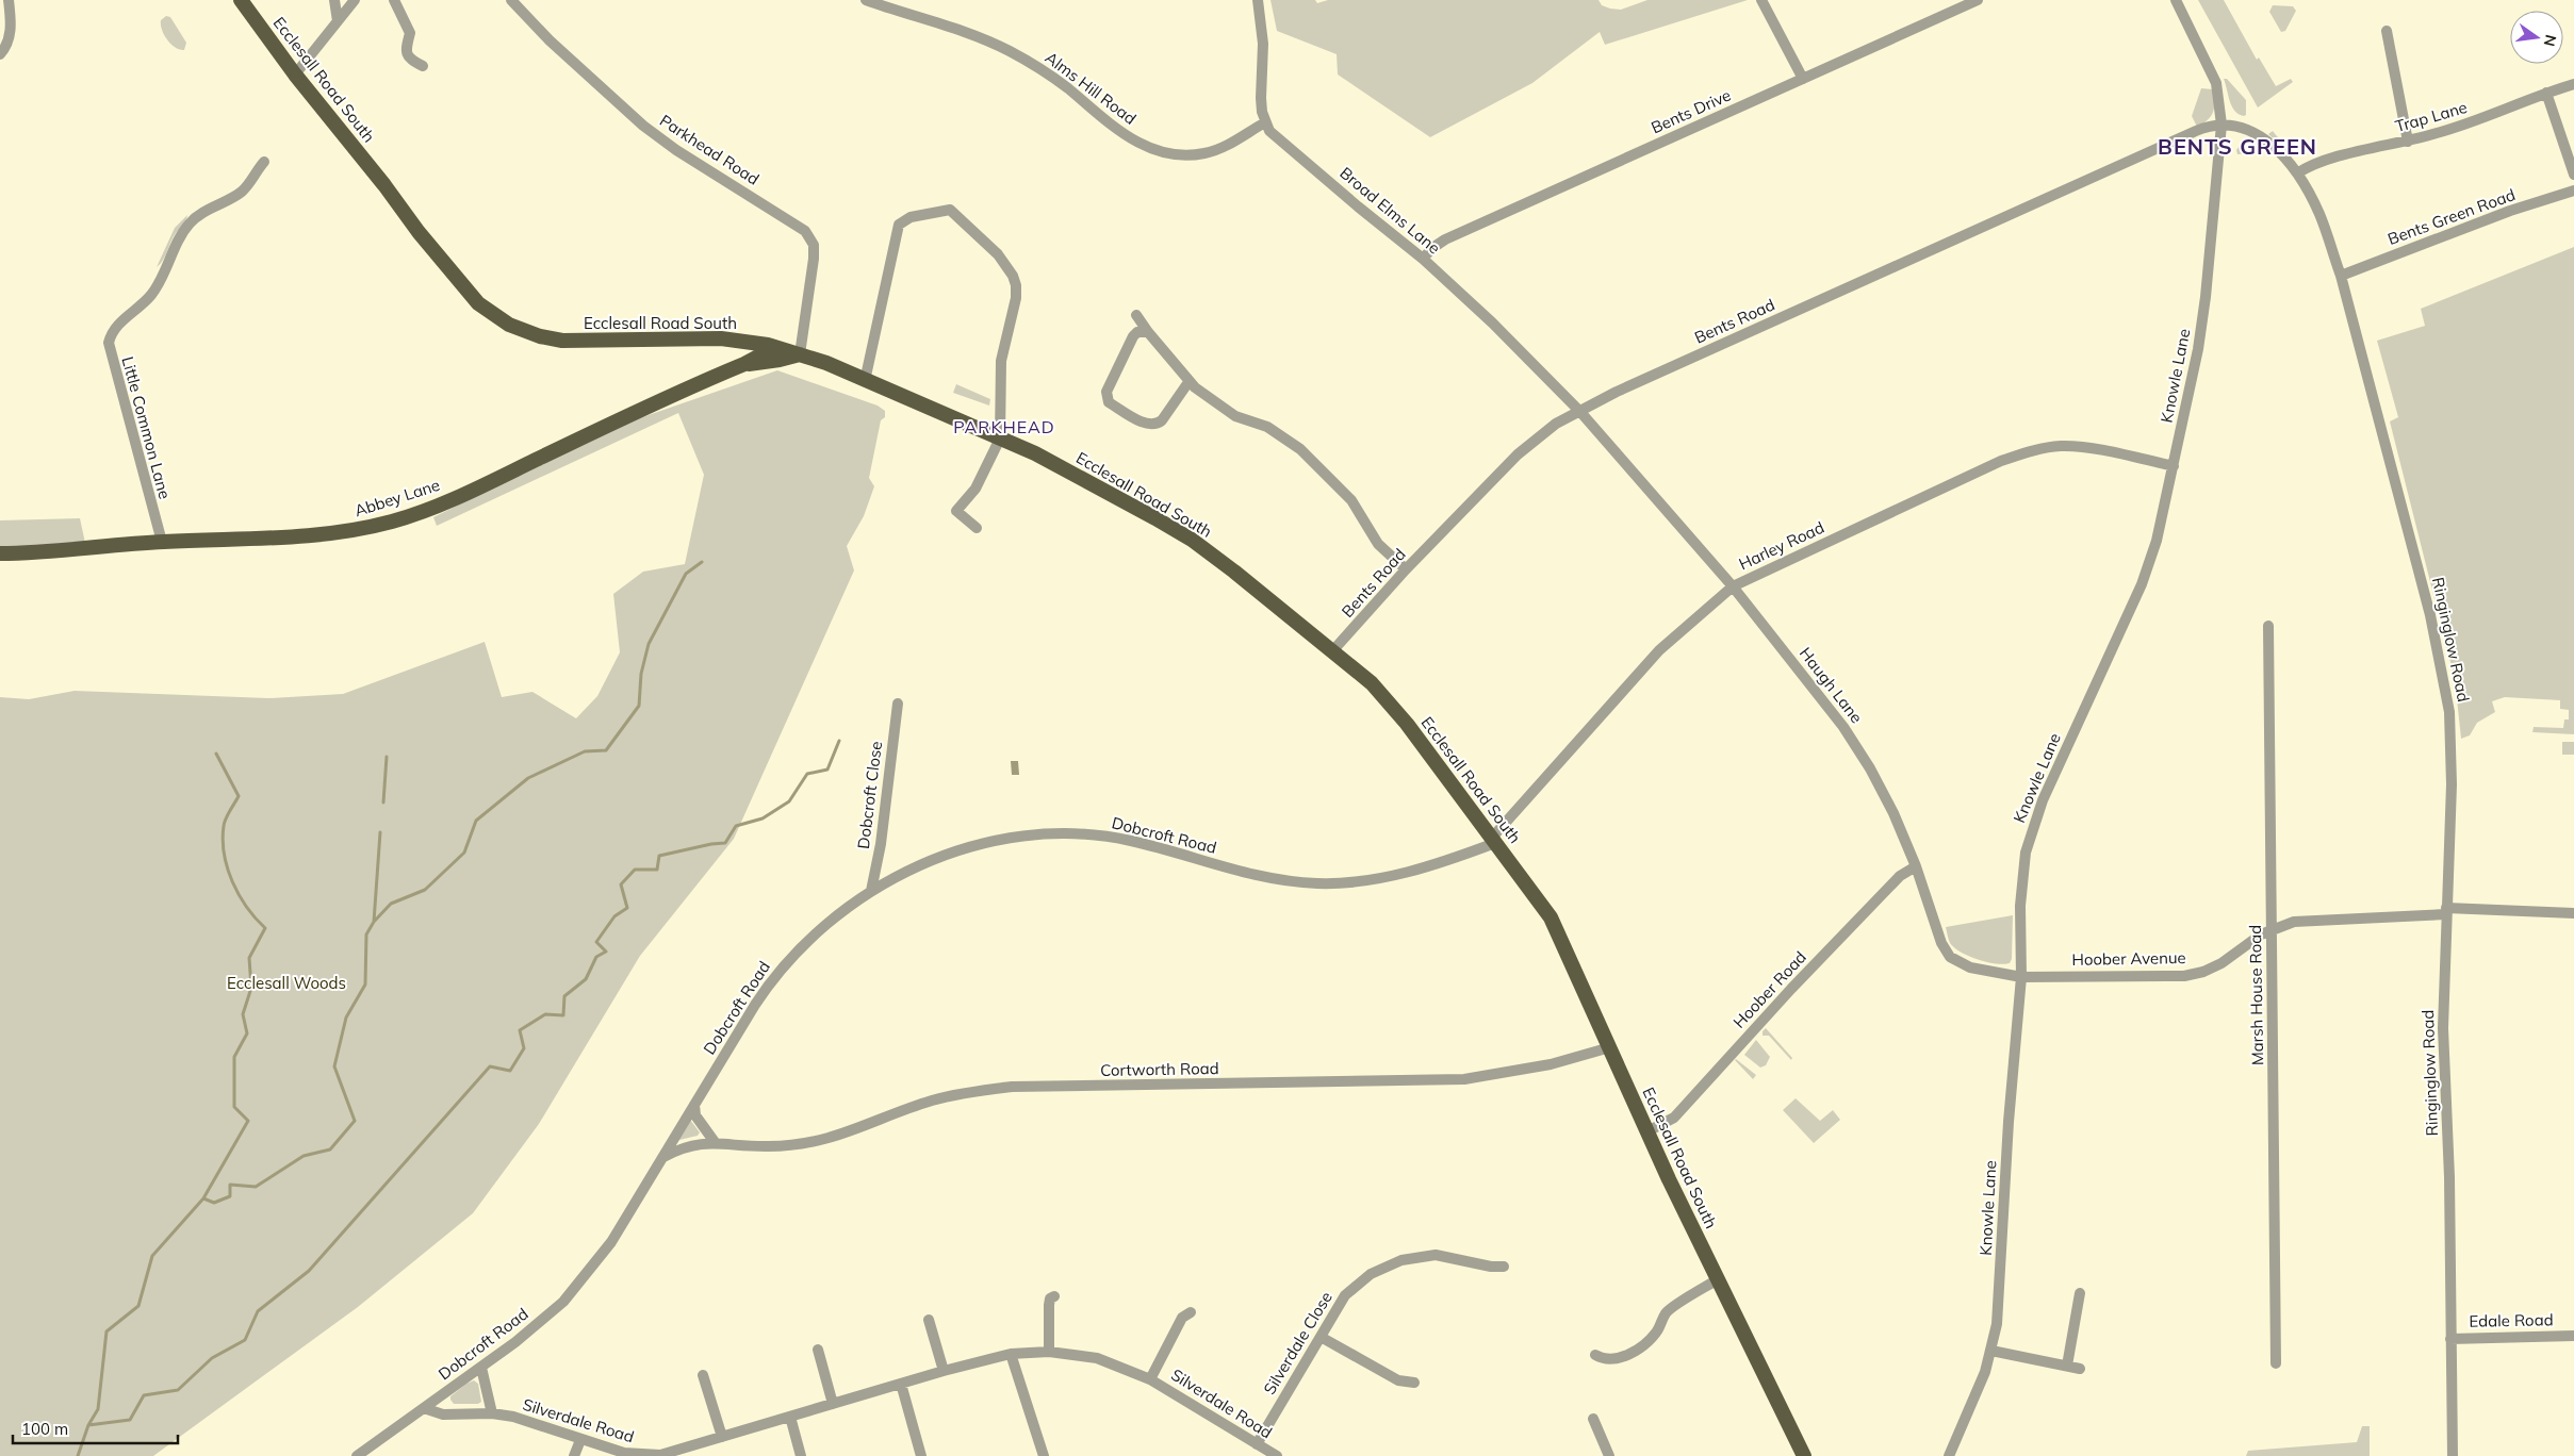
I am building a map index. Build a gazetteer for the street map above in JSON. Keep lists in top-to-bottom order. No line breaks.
{"streets":{"main road":["Ecclesall Road South","Abbey Lane"],"street":["Alms Hill Road","Bents Drive","Trap Lane","Parkhead Road","Broad Elms Lane","Bents Green Road","Bents Road","Knowle Lane","Little Common Lane","Harley Road","Ringinglow Road","Haugh Lane","Dobcroft Close","Dobcroft Road","Hoober Avenue","Hoober Road","Marsh House Road","Cortworth Road","Edale Road","Silverdale Close","Silverdale Road"]},"crossings":[["Ecclesall Road South","Parkhead Road"],["Ecclesall Road South","Bents Road"],["Ecclesall Road South","Abbey Lane"],["Ecclesall Road South","Harley Road"],["Ecclesall Road South","Dobcroft Road"],["Ecclesall Road South","Hoober Road"],["Ecclesall Road South","Cortworth Road"],["Alms Hill Road","Broad Elms Lane"],["Bents Drive","Broad Elms Lane"],["Trap Lane","Ringinglow Road"],["Broad Elms Lane","Bents Road"],["Broad Elms Lane","Haugh Lane"],["Bents Green Road","Ringinglow Road"],["Bents Road","Knowle Lane"],["Bents Road","Ringinglow Road"],["Bents Road","Haugh Lane"],["Knowle Lane","Harley Road"],["Knowle Lane","Ringinglow Road"],["Knowle Lane","Haugh Lane"],["Knowle Lane","Hoober Avenue"],["Little Common Lane","Abbey Lane"],["Harley Road","Haugh Lane"],["Harley Road","Dobcroft Road"],["Ringinglow Road","Hoober Avenue"],["Ringinglow Road","Edale Road"],["Haugh Lane","Hoober Avenue"],["Haugh Lane","Hoober Road"],["Dobcroft Close","Dobcroft Road"],["Dobcroft Road","Cortworth Road"],["Dobcroft Road","Silverdale Road"],["Hoober Avenue","Marsh House Road"],["Silverdale Close","Silverdale Road"]],"districts":["BENTS GREEN","PARKHEAD"],"parks":["Ecclesall Woods"],"scale_bar":"100 m","north":"right"}
